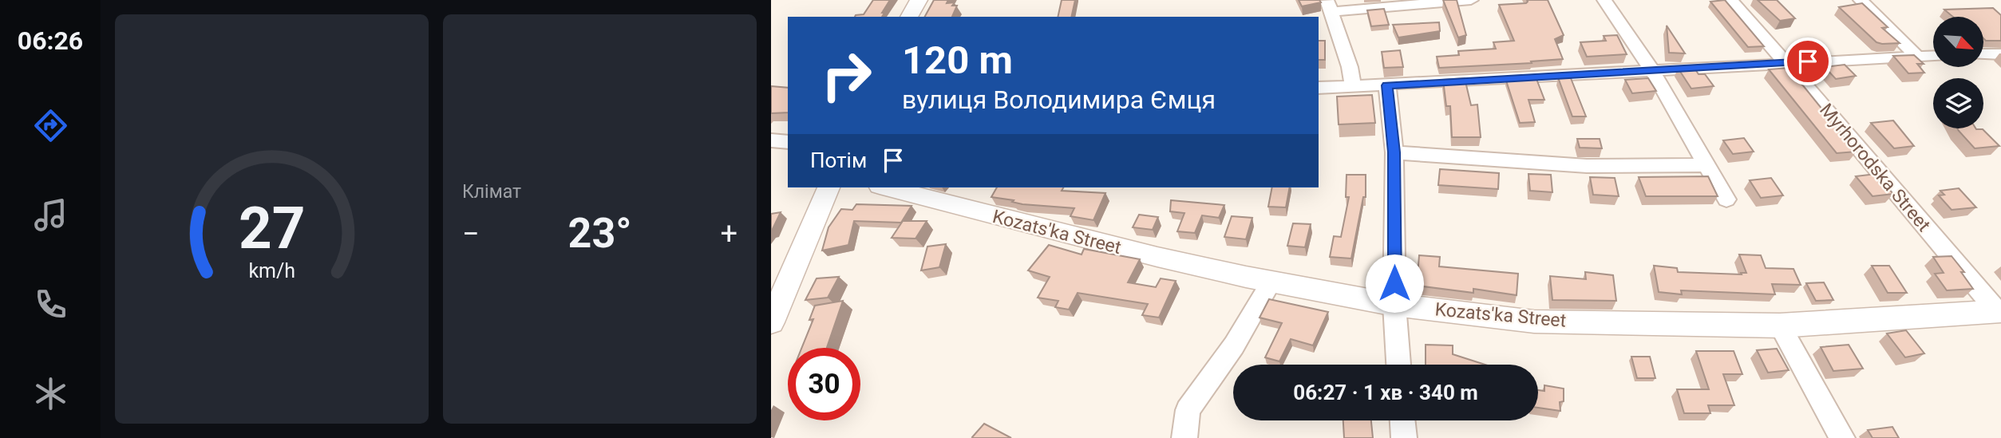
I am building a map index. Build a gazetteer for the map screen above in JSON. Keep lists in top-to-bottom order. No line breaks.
{"streets":{"street":["Myrhorodska Street","Kozats'ka Street"]},"crossings":[["Myrhorodska Street","Kozats'ka Street"]],"north":"bottom right","page":{"tabs":"06:26","tile":"Клімат","turn":["120 m","вулиця Володимира Ємця"],"then":"Потім","heat":["−","23°","+"],"limit":"30","trip":"06:27 · 1 хв · 340 m","gauge":["27","km/h"]}}
